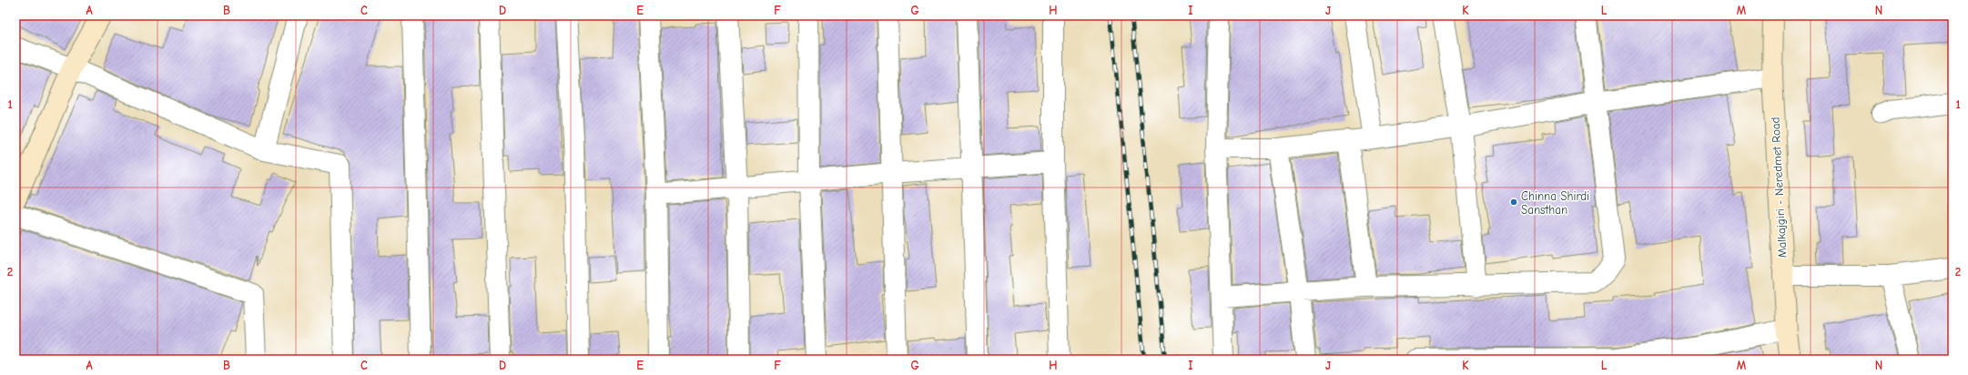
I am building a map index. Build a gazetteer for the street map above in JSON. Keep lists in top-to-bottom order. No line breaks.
{"streets":{"main road":["Malkajgiri - Neredmet Road"]},"places":["Chinna Shirdi Sansthan"],"grid":{"columns":["A","B","C","D","E","F","G","H","I","J","K","L","M","N"],"rows":["1","2"]}}
